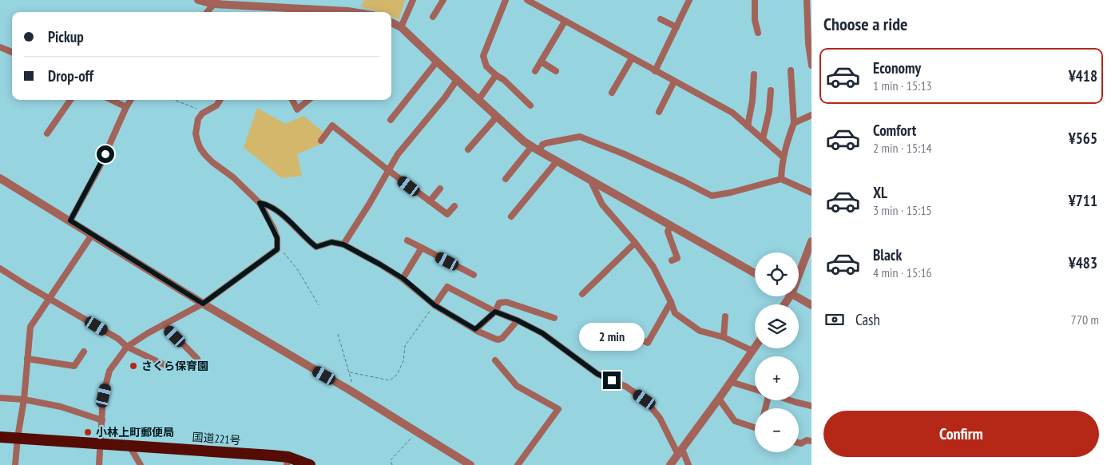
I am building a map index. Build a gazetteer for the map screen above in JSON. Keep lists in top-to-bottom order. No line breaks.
{"streets":{"highway":["国道221号"]},"places":["さくら保育園","小林上町郵便局"],"page":{"heading":"Choose a ride","banner":["Pickup","Drop-off"],"list":[{"name":"Economy","note":"1 min · 15:13","value":"¥418"},{"name":"Comfort","note":"2 min · 15:14","value":"¥565"},{"name":"XL","note":"3 min · 15:15","value":"¥711"},{"name":"Black","note":"4 min · 15:16","value":"¥483"}],"map_buttons":["+","−"],"pay":["Cash","770 m"],"bubble":"2 min","buttons":"Confirm"}}
